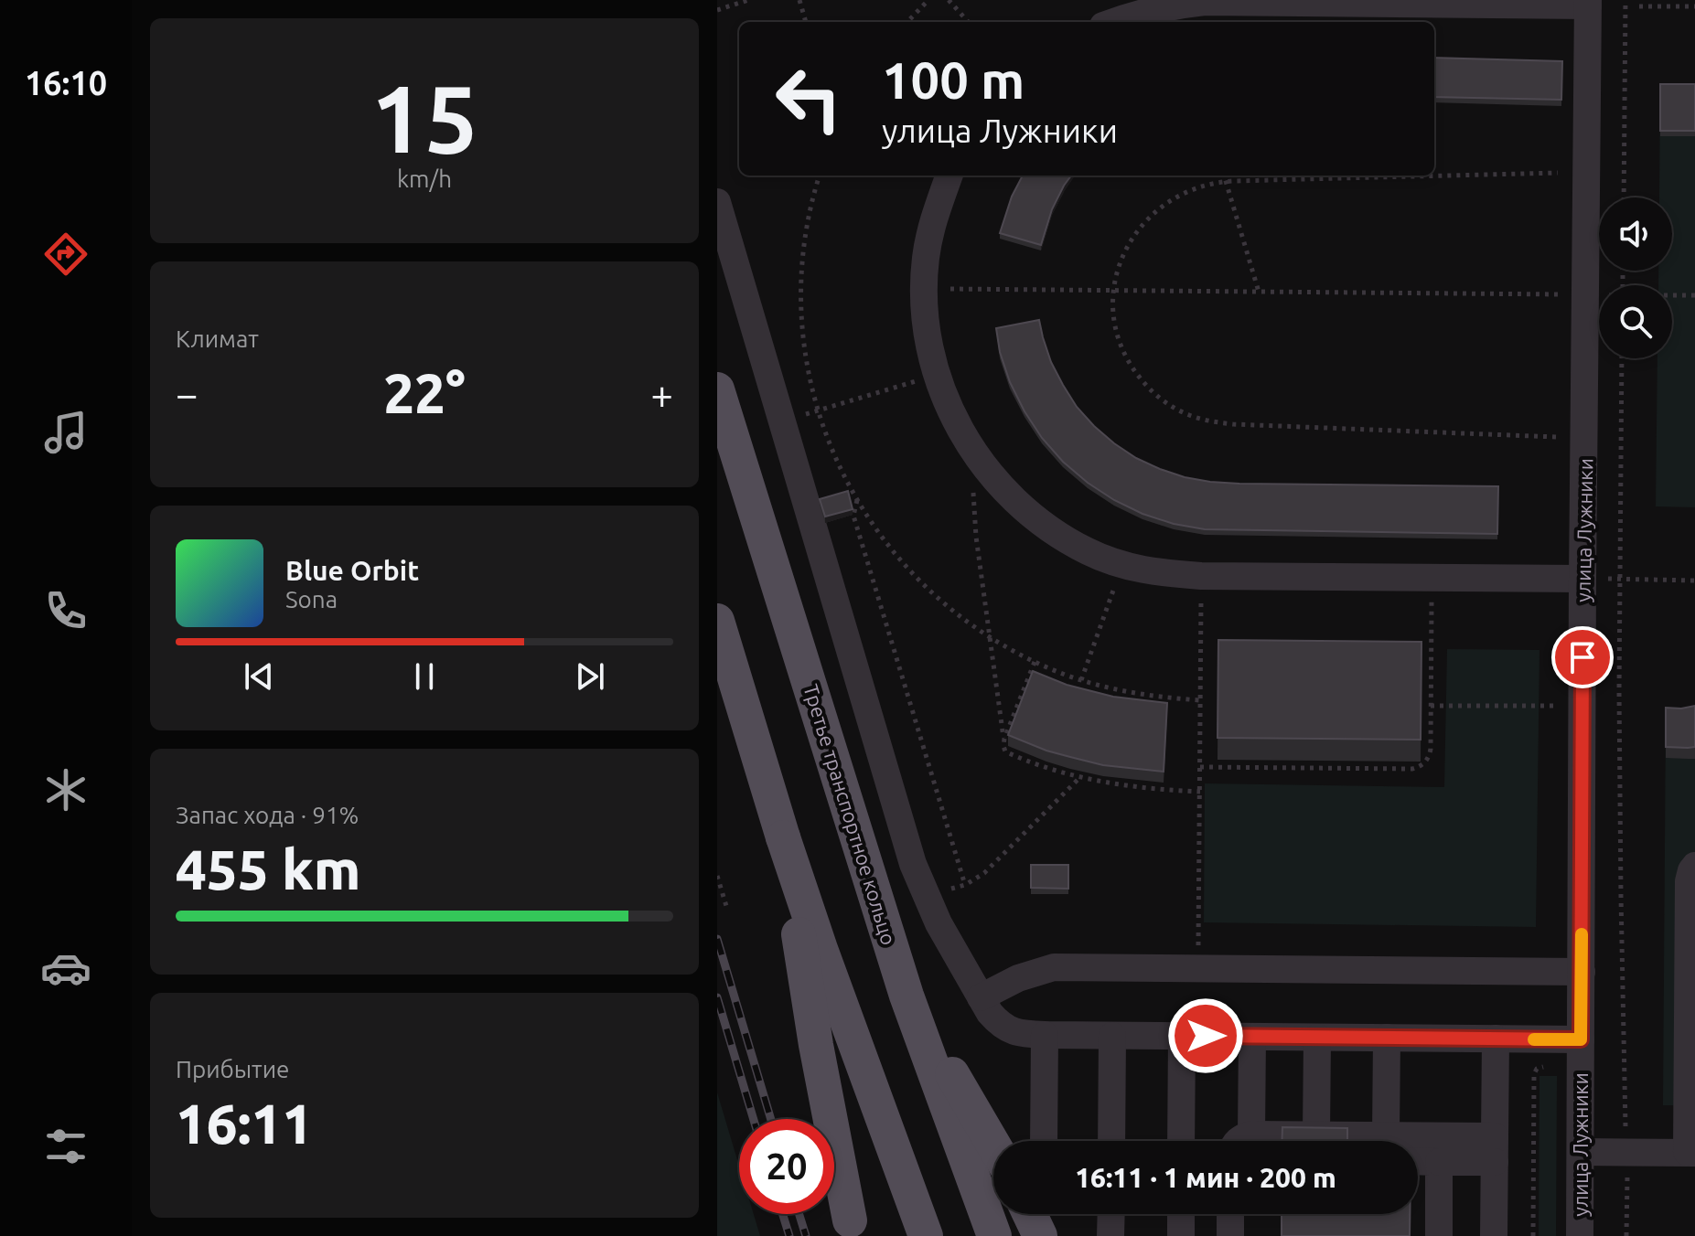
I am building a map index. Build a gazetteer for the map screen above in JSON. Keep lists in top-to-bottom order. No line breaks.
{"streets":{"main road":["Третье транспортное кольцо"],"street":["улица Лужники"]},"page":{"tabs":"16:10","tile":[["15","km/h"],"Климат",["Запас хода · 91%","455 km"],["Прибытие","16:11"]],"turn":["100 m","улица Лужники"],"heat":["−","22°","+"],"song":["Blue Orbit","Sona"],"limit":"20","trip":"16:11 · 1 мин · 200 m"}}
